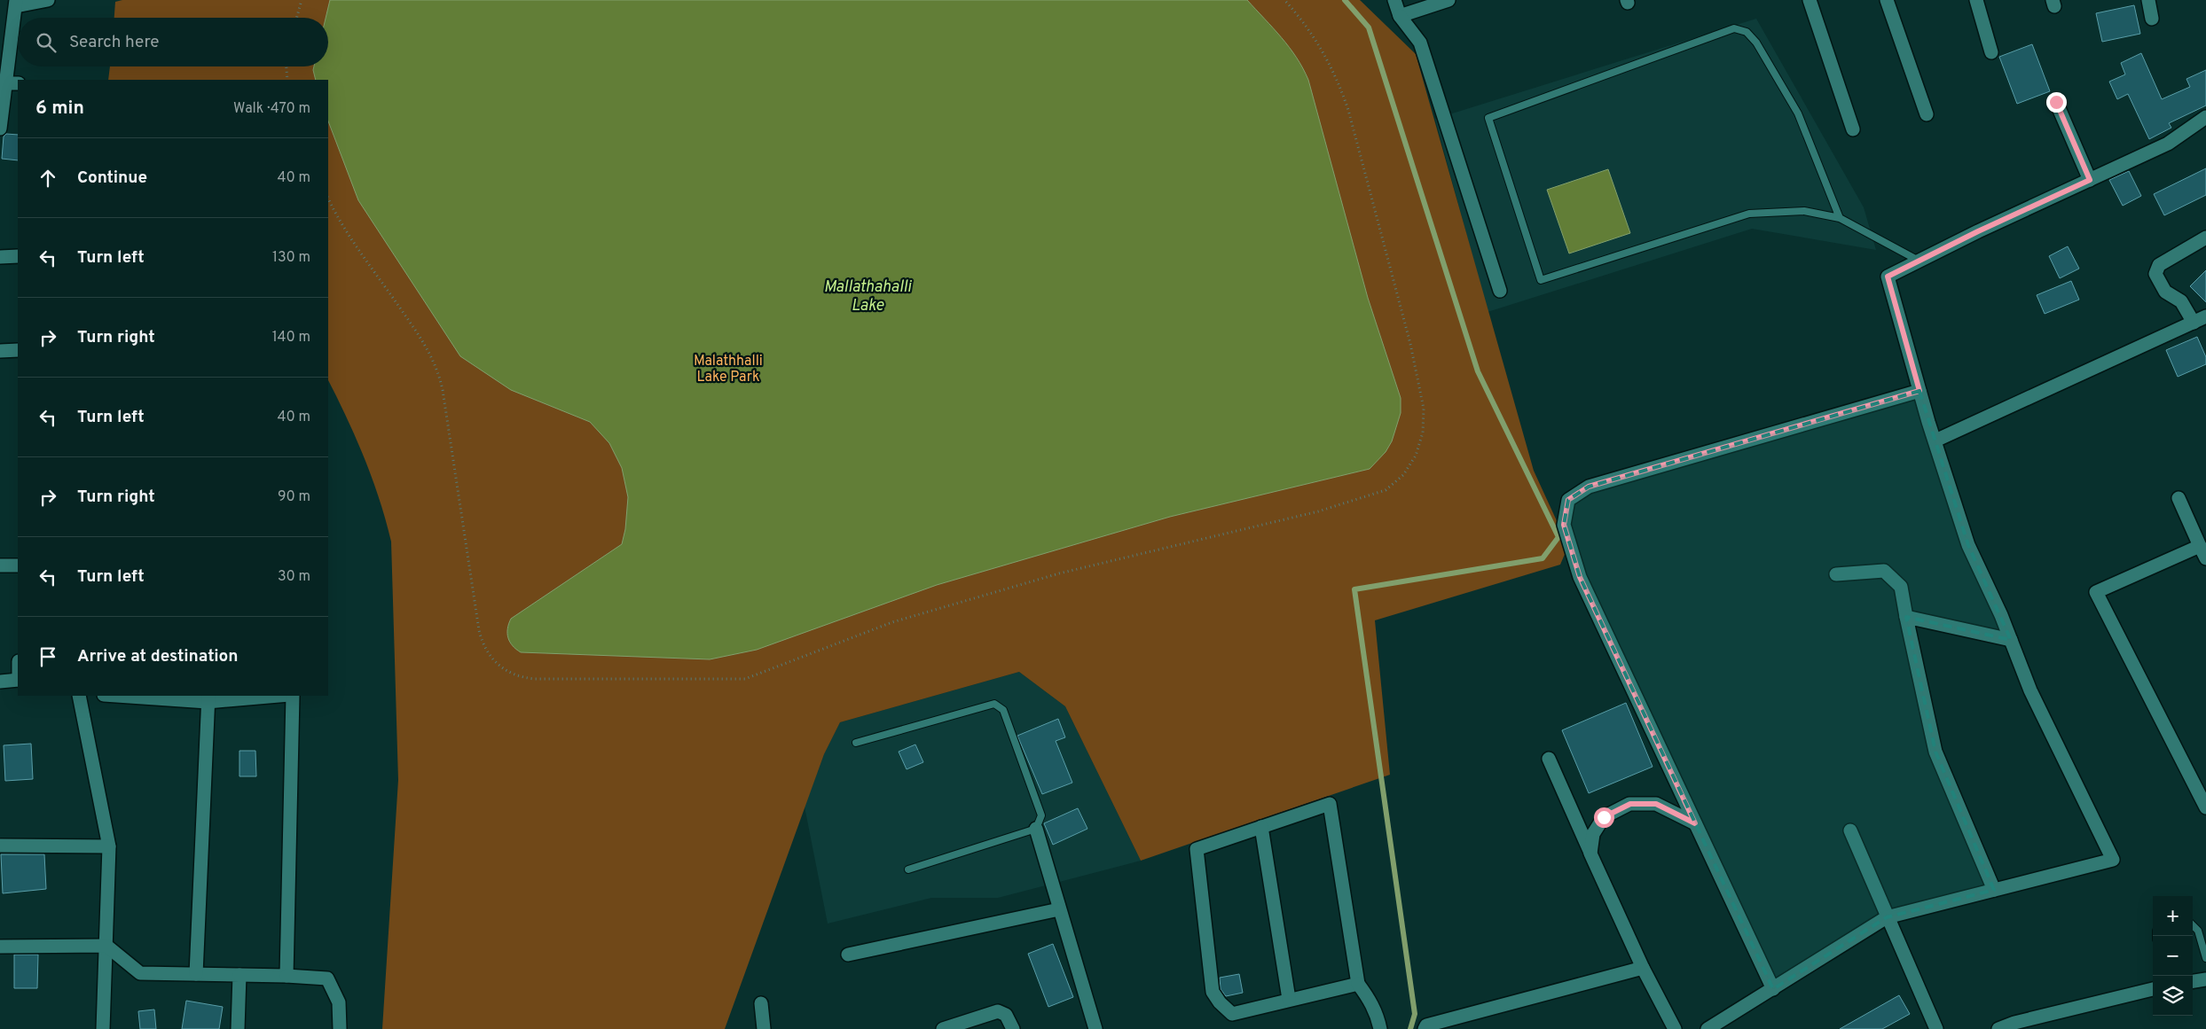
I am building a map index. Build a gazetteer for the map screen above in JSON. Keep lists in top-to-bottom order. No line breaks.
{"water":["Mallathahalli Lake"],"parks":["Malathhalli Lake Park"],"page":{"search":"Search here","heading":["6 min","Walk · 470 m"],"list":[["Continue","40 m"],["Turn left","130 m"],["Turn right","140 m"],["Turn left","40 m"],["Turn right","90 m"],["Turn left","30 m"],"Arrive at destination"],"map_buttons":["+","−"]}}
